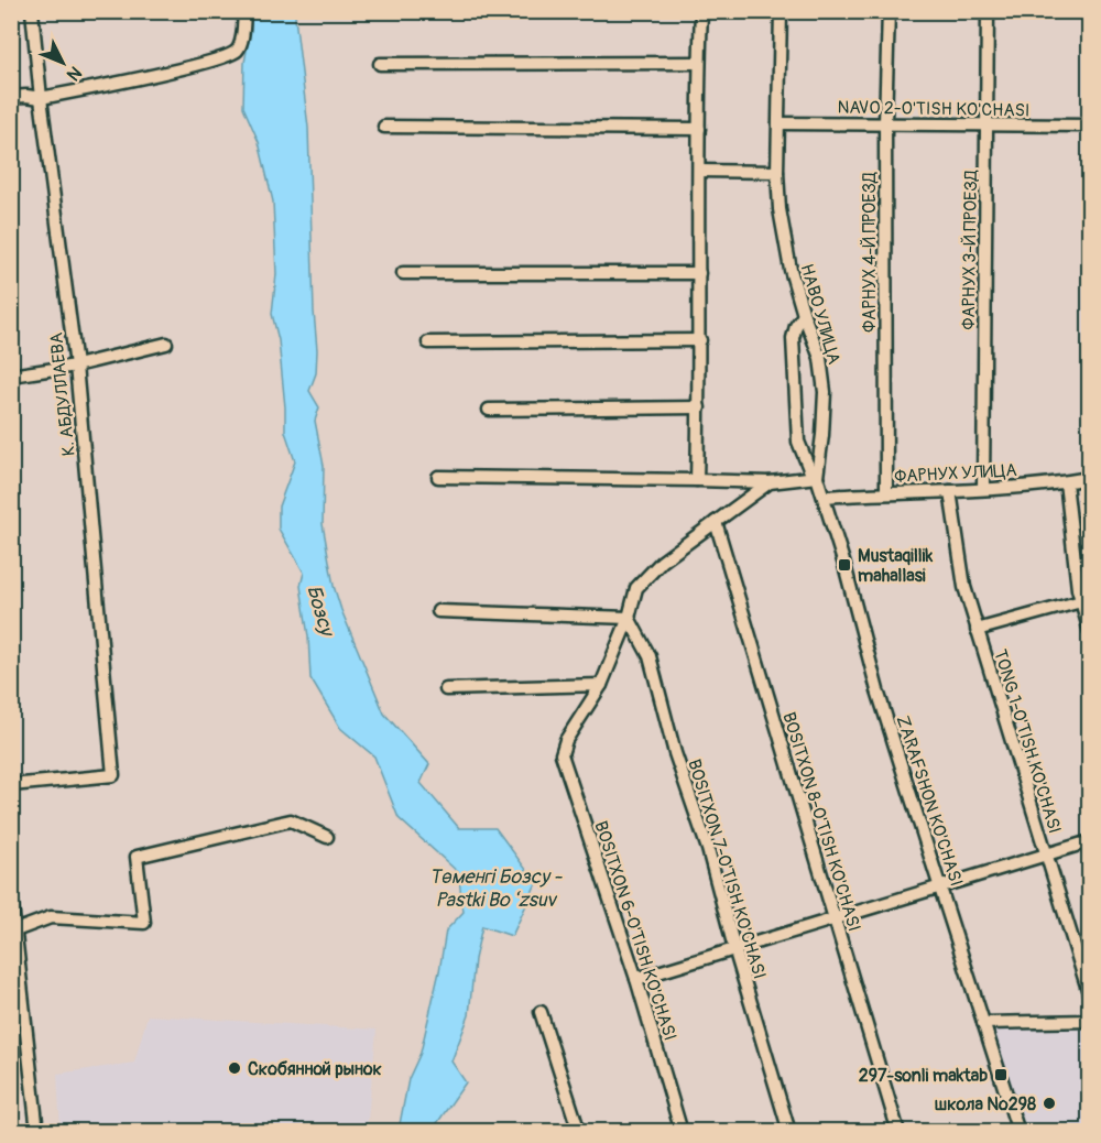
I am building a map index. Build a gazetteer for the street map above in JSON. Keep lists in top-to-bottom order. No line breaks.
{"streets":{"street":["NAVO 2-O'TISH KO'CHASI","ФАРНУХ 3-Й ПРОЕЗД","ФАРНУХ 4-Й ПРОЕЗД","НАВО УЛИЦА","К. АБДУЛЛАЕВА","ФАРНУХ УЛИЦА","TONG 1-O'TISH KO'CHASI","ZARAFSHON KO'CHASI","BOSITXON 8-O'TISH KO'CHASI","BOSITXON 7-O'TISH KO'CHASI","BOSITXON 6-O'TISH KO'CHASI"]},"crossings":[["NAVO 2-O'TISH KO'CHASI","ФАРНУХ 3-Й ПРОЕЗД"],["NAVO 2-O'TISH KO'CHASI","ФАРНУХ 4-Й ПРОЕЗД"],["NAVO 2-O'TISH KO'CHASI","НАВО УЛИЦА"],["ФАРНУХ 3-Й ПРОЕЗД","ФАРНУХ УЛИЦА"],["ФАРНУХ 4-Й ПРОЕЗД","ФАРНУХ УЛИЦА"],["НАВО УЛИЦА","ZARAFSHON KO'CHASI"],["ФАРНУХ УЛИЦА","TONG 1-O'TISH KO'CHASI"],["ФАРНУХ УЛИЦА","ZARAFSHON KO'CHASI"]],"water":["Бозсу","Төменгі Бозсу - Pastki Boʻzsuv"],"places":{"transit":["Mustaqillik mahallasi","297-sonli maktab"],"other":["Скобянной рынок","школа №298"]},"north":"bottom right"}
